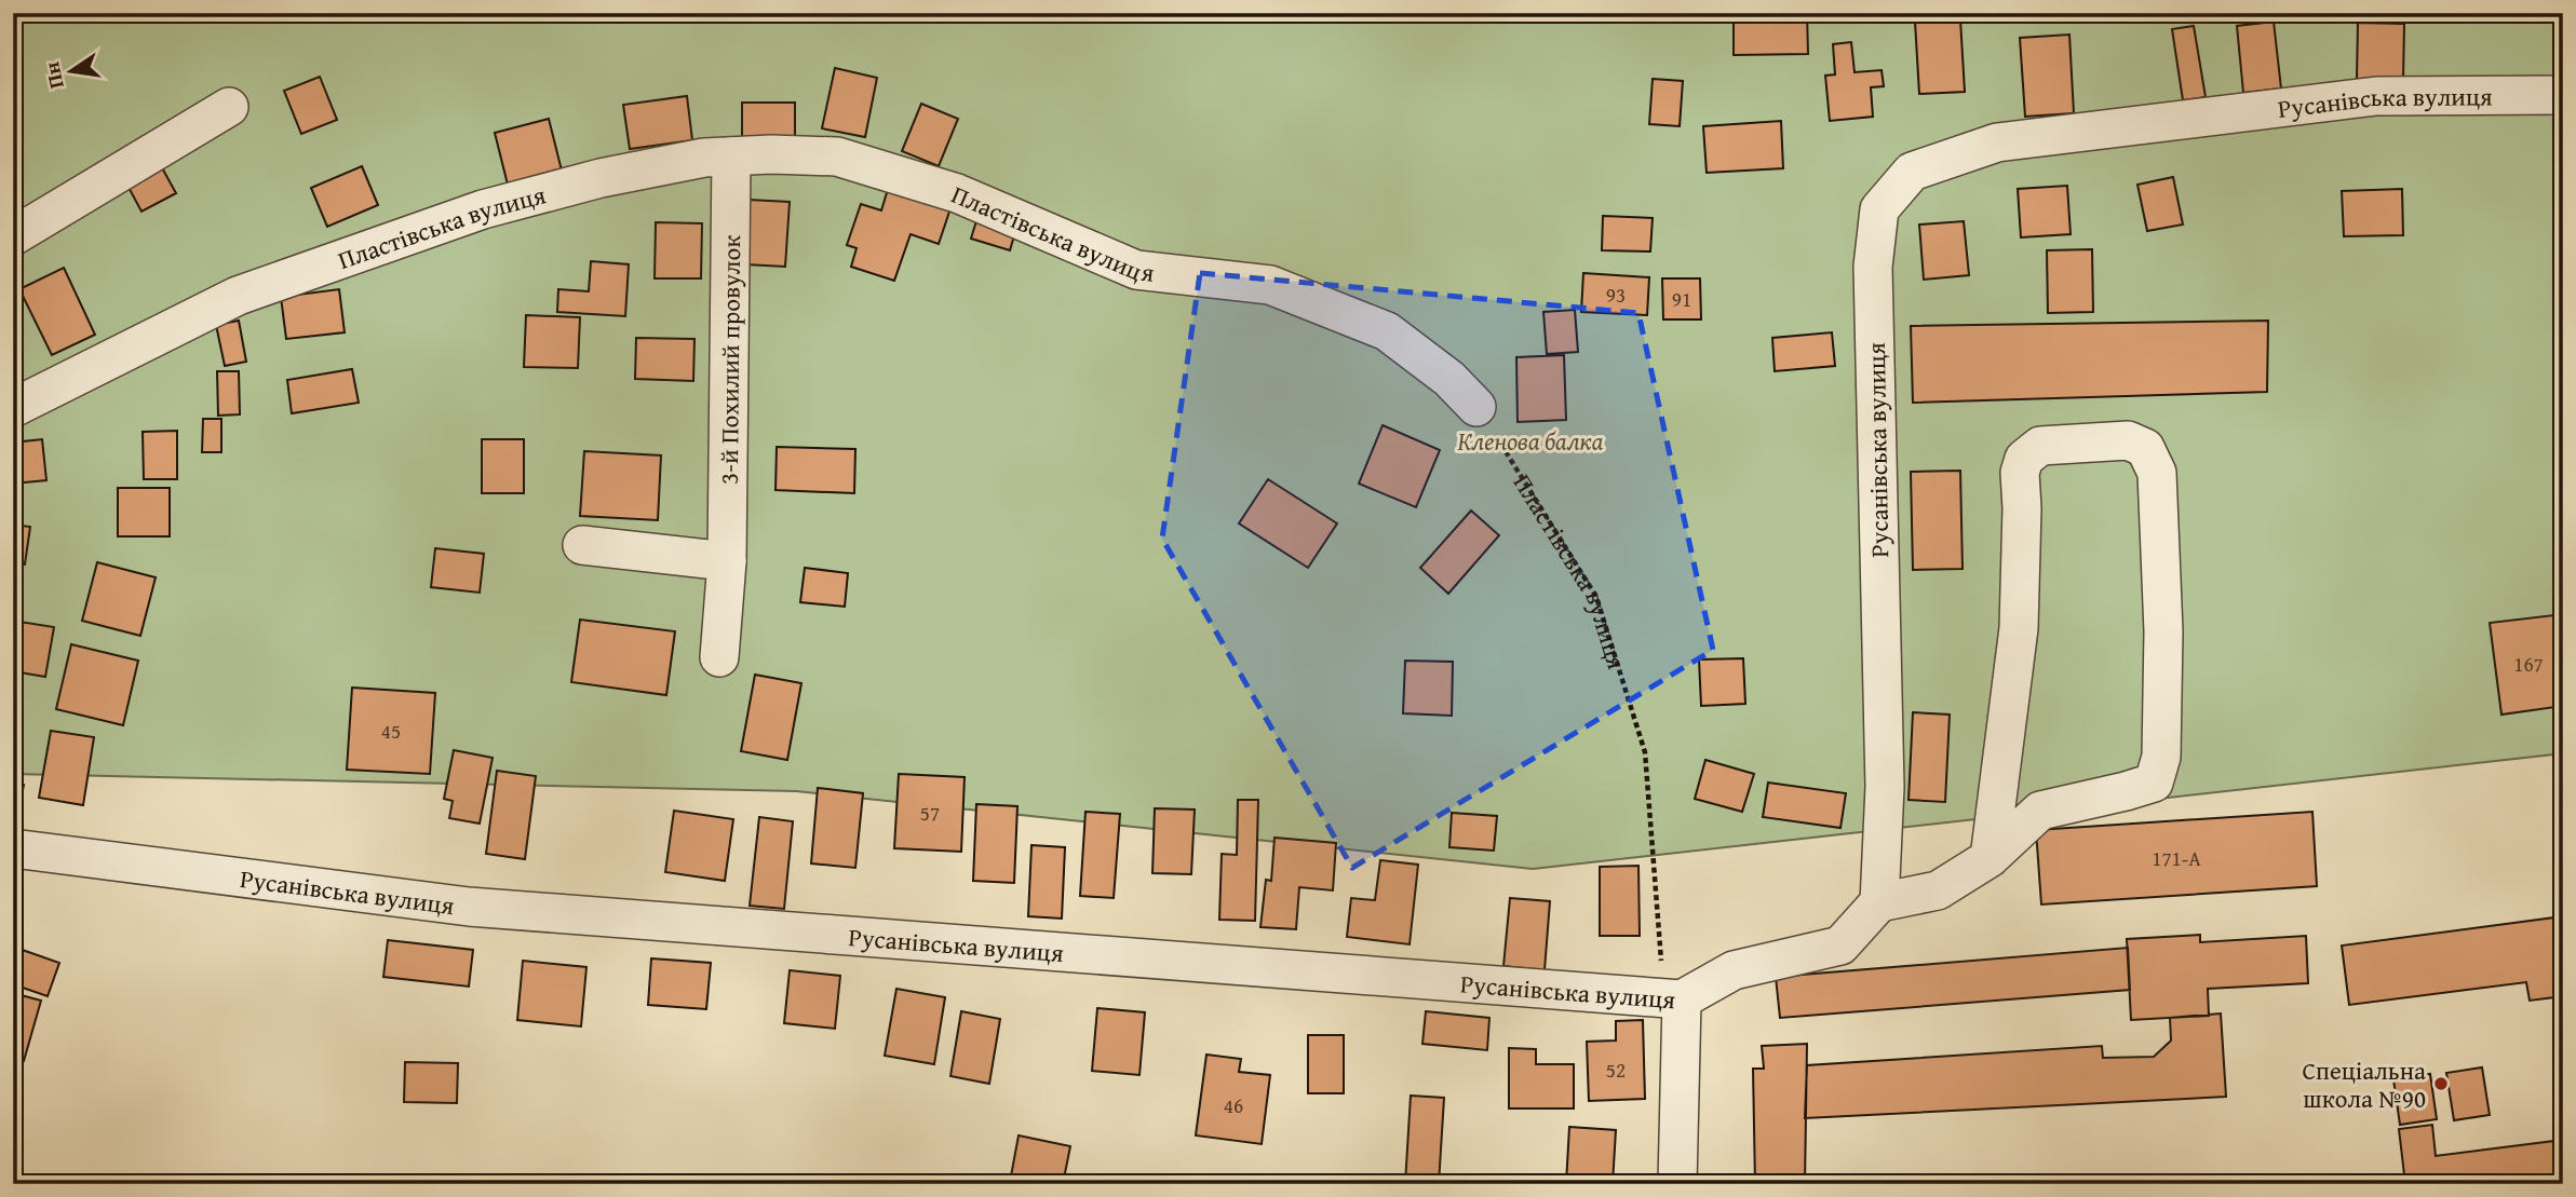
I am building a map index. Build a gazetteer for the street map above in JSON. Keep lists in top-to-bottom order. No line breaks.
{"streets":{"street":["Русанівська вулиця","Пластівська вулиця","3-й Похилий провулок"]},"crossings":[["Русанівська вулиця","Пластівська вулиця"],["Пластівська вулиця","3-й Похилий провулок"]],"parks":["Кленова балка"],"places":["Спеціальна школа №90"],"house_numbers":["93","91","167","45","57","171-А","52","46"],"north":"left"}
